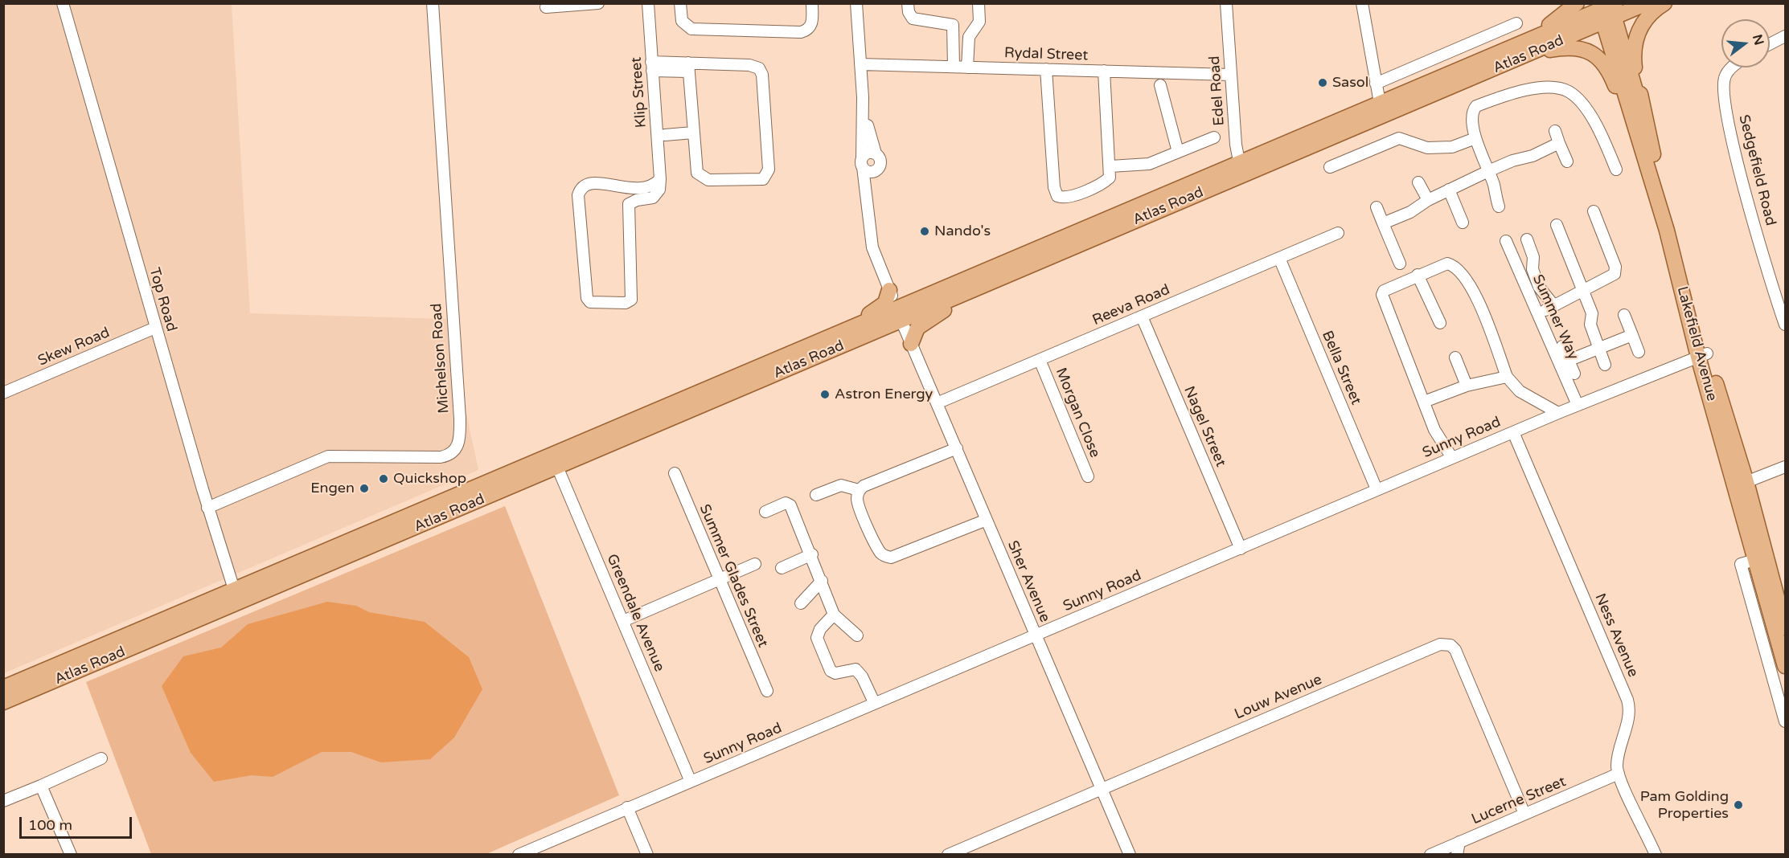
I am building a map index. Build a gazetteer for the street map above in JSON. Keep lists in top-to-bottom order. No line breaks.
{"streets":{"main road":["Atlas Road","Lakefield Avenue"],"street":["Rydal Street","Edel Road","Klip Street","Sedgefield Road","Top Road","Reeva Road","Summer Way","Skew Road","Michelson Road","Bella Street","Morgan Close","Nagel Street","Sunny Road","Summer Glades Street","Sher Avenue","Greendale Avenue","Ness Avenue","Louw Avenue","Lucerne Street"]},"crossings":[["Rydal Street","Edel Road"],["Atlas Road","Edel Road"],["Atlas Road","Top Road"],["Atlas Road","Lakefield Avenue"],["Atlas Road","Sher Avenue"],["Atlas Road","Greendale Avenue"],["Top Road","Skew Road"],["Top Road","Michelson Road"],["Reeva Road","Bella Street"],["Reeva Road","Morgan Close"],["Reeva Road","Nagel Street"],["Reeva Road","Sher Avenue"],["Summer Way","Sunny Road"],["Lakefield Avenue","Sunny Road"],["Bella Street","Sunny Road"],["Nagel Street","Sunny Road"],["Sunny Road","Sher Avenue"],["Sunny Road","Greendale Avenue"],["Sunny Road","Ness Avenue"],["Sher Avenue","Louw Avenue"],["Ness Avenue","Lucerne Street"],["Louw Avenue","Lucerne Street"]],"places":["Sasol","Nando's","Astron Energy","Quickshop","Engen","Pam Golding Properties"],"scale_bar":"100 m","north":"right"}
